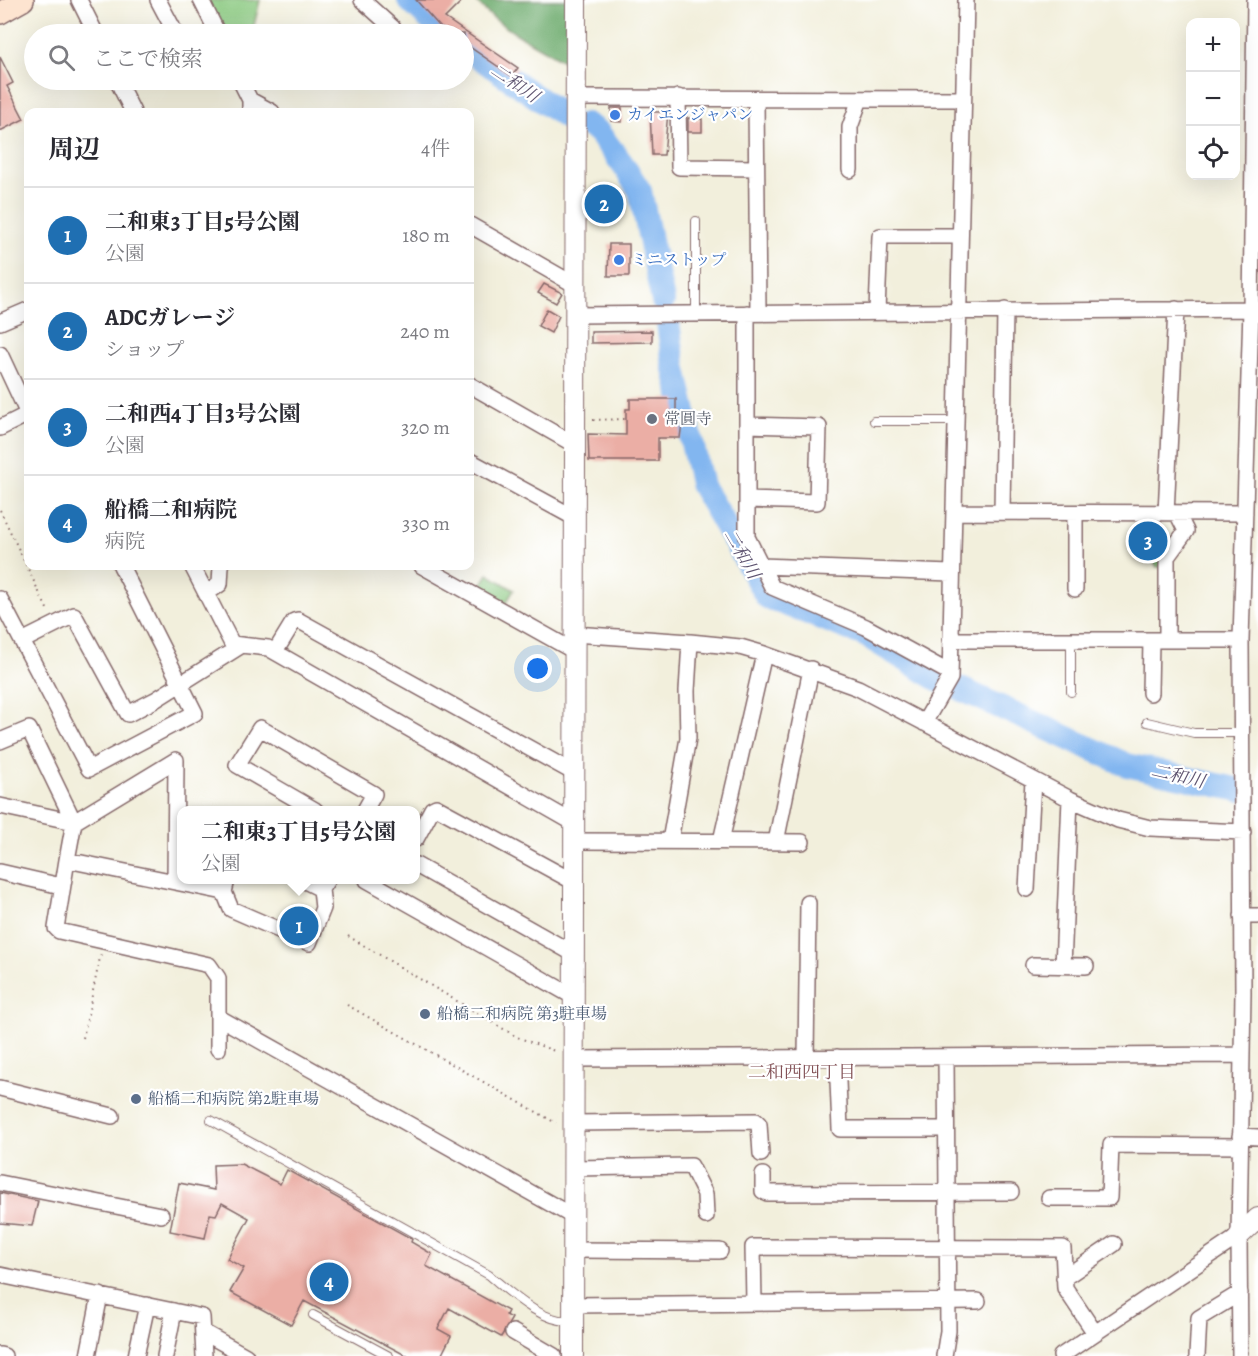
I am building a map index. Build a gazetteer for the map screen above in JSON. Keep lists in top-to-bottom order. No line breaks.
{"districts":["二和西四丁目"],"water":["二和川"],"places":["カイエンジャパン","ミニストップ","常圓寺","船橋二和病院 第3駐車場","船橋二和病院 第2駐車場"],"page":{"map_buttons":["+","−"],"search":"ここで検索","heading":["周辺","4件"],"pins":["2","3","1","4"],"list":[{"mark":"1","name":"二和東3丁目5号公園","note":"公園","value":"180 m"},{"mark":"2","name":"ADCガレージ","note":"ショップ","value":"240 m"},{"mark":"3","name":"二和西4丁目3号公園","note":"公園","value":"320 m"},{"mark":"4","name":"船橋二和病院","note":"病院","value":"330 m"}],"popup":["二和東3丁目5号公園","公園"]}}
